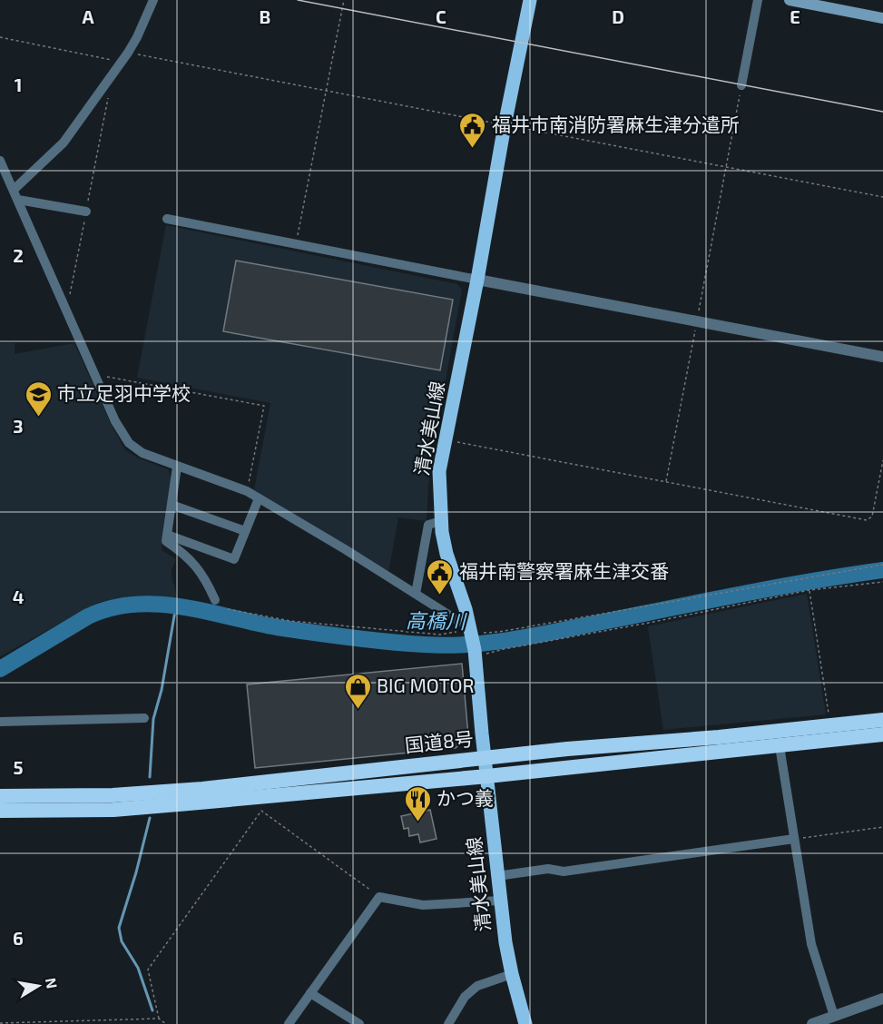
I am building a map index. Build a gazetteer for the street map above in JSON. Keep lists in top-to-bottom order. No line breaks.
{"streets":{"highway":["国道8号"],"main road":["清水美山線"]},"crossings":[["清水美山線","国道8号"]],"water":["高橋川"],"places":{"public building":["福井市南消防署麻生津分遣所","福井南警察署麻生津交番"],"school or university":["市立足羽中学校"],"shop":["BIG MOTOR"],"restaurant":["かつ義"]},"north":"right","grid":{"columns":["A","B","C","D","E"],"rows":["1","2","3","4","5","6"]}}
